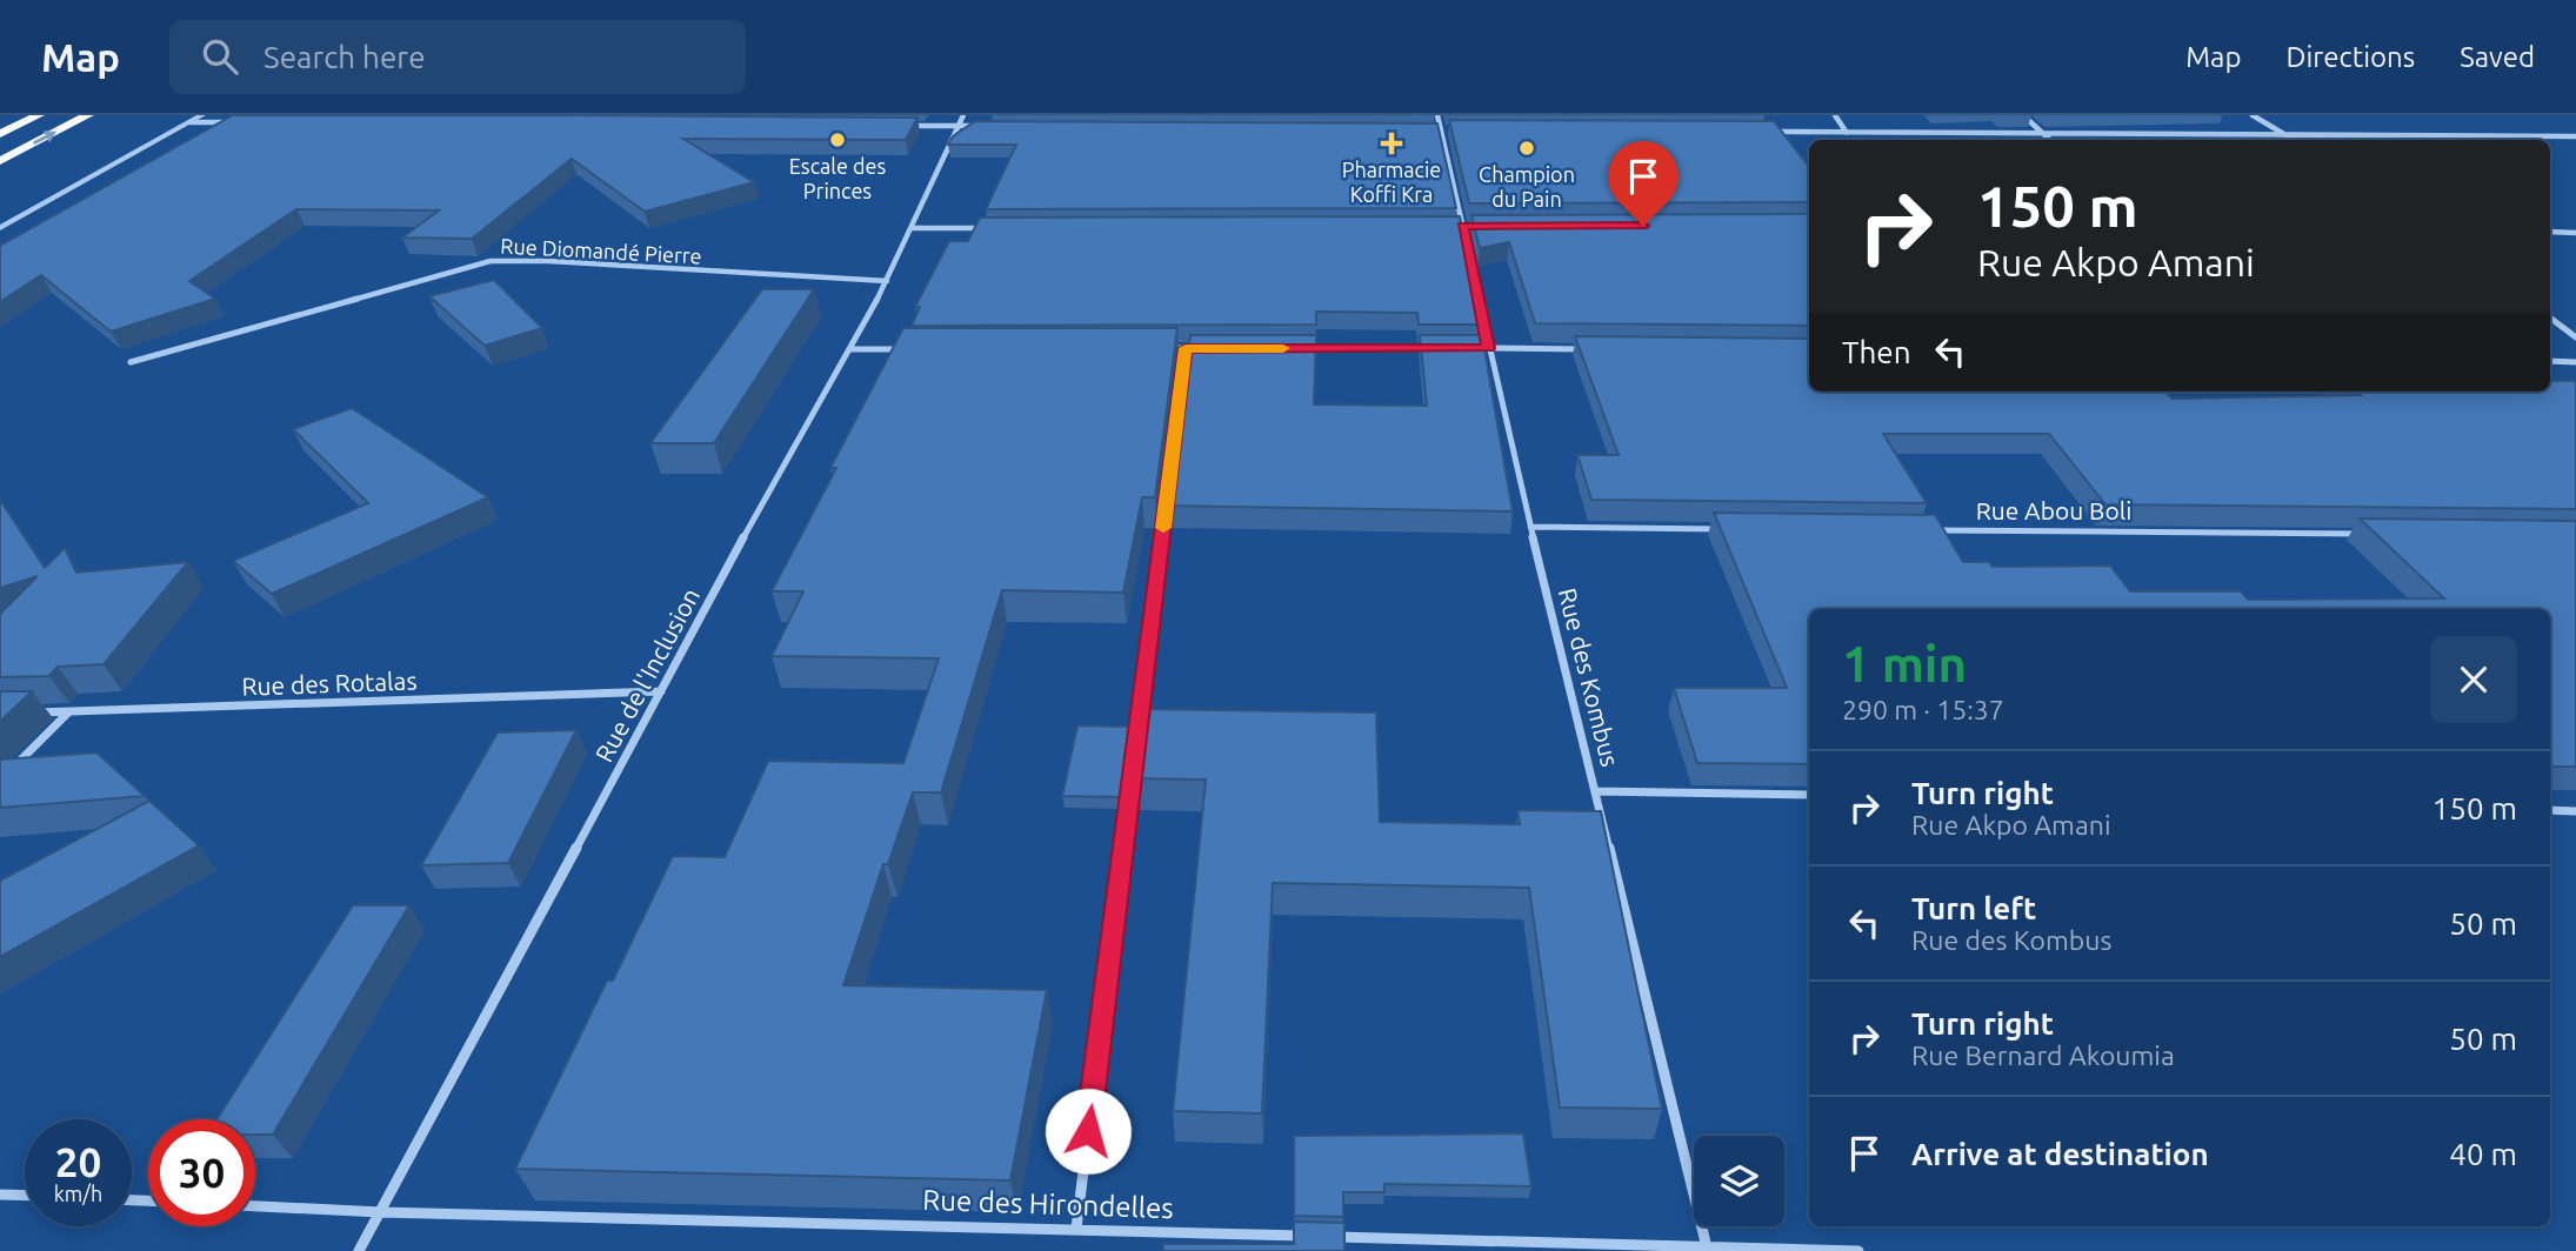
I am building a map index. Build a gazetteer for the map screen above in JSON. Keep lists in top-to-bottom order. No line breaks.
{"streets":{"street":["Rue Diomandé Pierre","Rue Abou Boli","Rue de l'Inclusion","Rue des Kombus","Rue des Rotalas","Rue des Hirondelles"]},"crossings":[["Rue Diomandé Pierre","Rue de l'Inclusion"],["Rue de l'Inclusion","Rue des Rotalas"],["Rue de l'Inclusion","Rue des Hirondelles"],["Rue des Kombus","Rue des Hirondelles"]],"places":{"other":["Escale des Princes","Champion du Pain"],"health":["Pharmacie Koffi Kra"]},"page":{"header":"Map","search":"Search here","nav":["Map","Directions","Saved"],"turn":["150 m","Rue Akpo Amani"],"then":"Then","heading":["1 min","290 m · 15:37"],"list":[{"name":"Turn right","note":"Rue Akpo Amani","value":"150 m"},{"name":"Turn left","note":"Rue des Kombus","value":"50 m"},{"name":"Turn right","note":"Rue Bernard Akoumia","value":"50 m"},{"name":"Arrive at destination","value":"40 m"}],"speed":"20 km/h","limit":"30"}}
